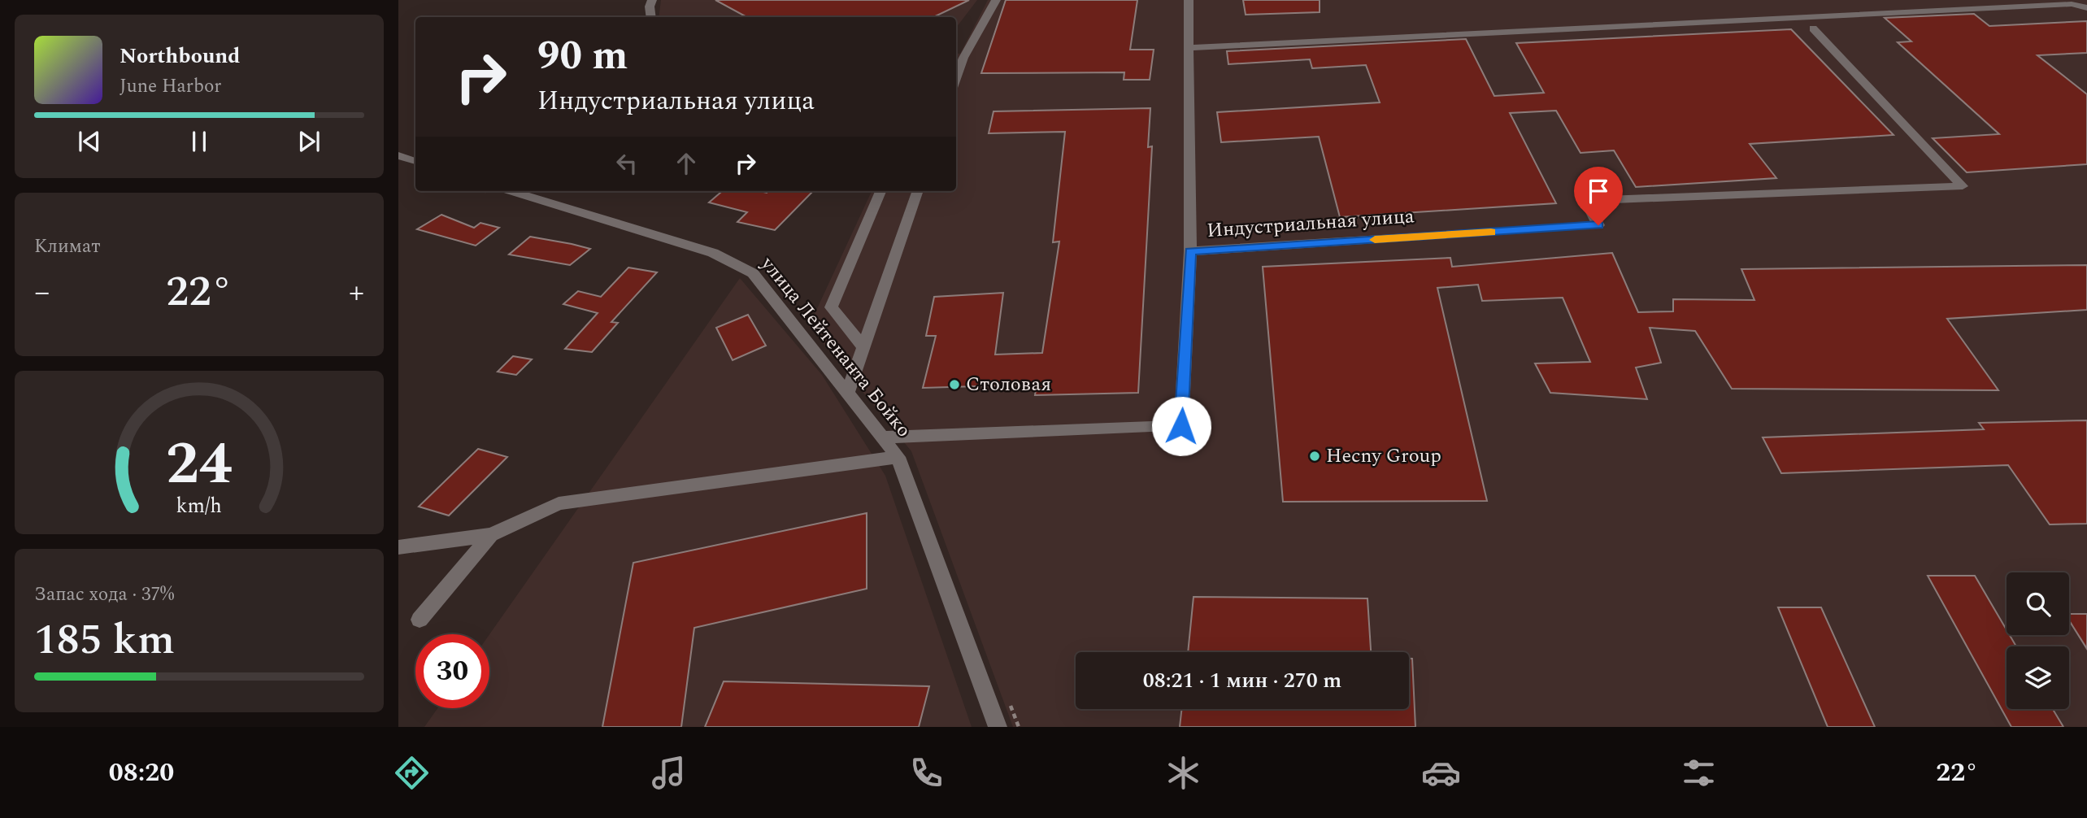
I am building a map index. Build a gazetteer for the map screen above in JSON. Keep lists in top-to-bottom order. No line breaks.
{"streets":{"street":["Индустриальная улица","улица Лейтенанта Бойко"]},"crossings":[["Индустриальная улица","улица Лейтенанта Бойко"]],"places":["Столовая","Hecny Group"],"page":{"turn":["90 m","Индустриальная улица"],"song":["Northbound","June Harbor"],"tile":["Климат",["Запас хода · 37%","185 km"]],"heat":["−","22°","+"],"limit":"30","trip":"08:21 · 1 мин · 270 m","tabs":["08:20","22°"],"gauge":["24","km/h"]}}
